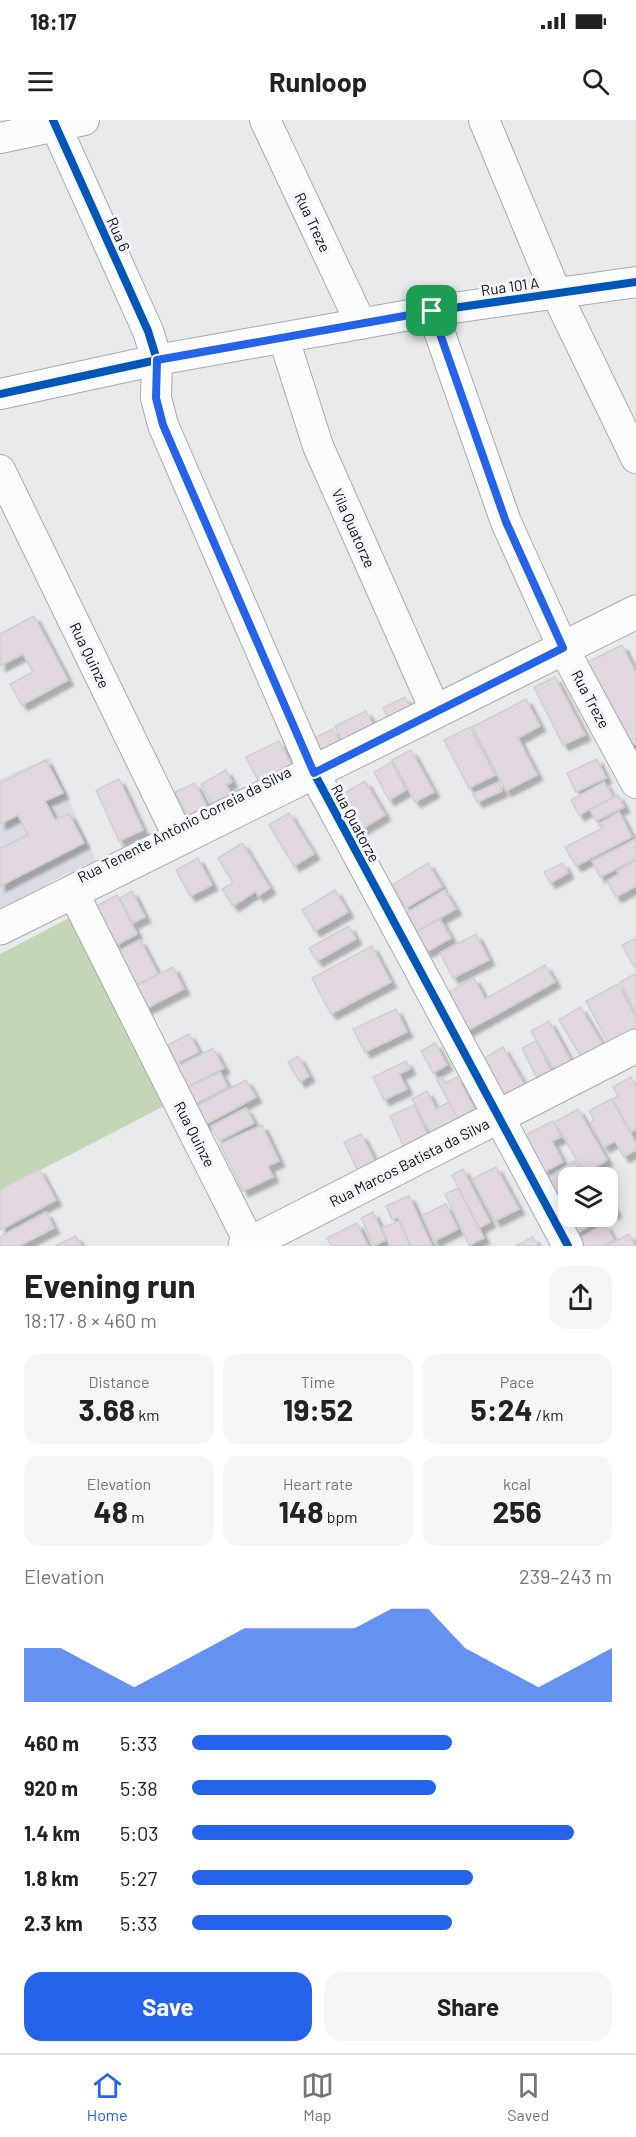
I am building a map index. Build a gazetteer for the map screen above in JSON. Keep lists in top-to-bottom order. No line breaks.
{"streets":{"main road":["Rua Tenente Antônio Correia da Silva","Rua Marcos Batista da Silva"],"street":["Rua Treze","Rua 6","Rua 101 A","Vila Quatorze","Rua Quinze","Rua Quatorze"]},"crossings":[["Rua Treze","Rua 101 A"],["Rua Treze","Rua Tenente Antônio Correia da Silva"],["Rua 6","Rua 101 A"],["Rua 6","Rua Quatorze"],["Rua 101 A","Vila Quatorze"],["Rua 101 A","Rua Quatorze"],["Vila Quatorze","Rua Tenente Antônio Correia da Silva"],["Rua Quinze","Rua Tenente Antônio Correia da Silva"],["Rua Quinze","Rua Marcos Batista da Silva"],["Rua Quatorze","Rua Tenente Antônio Correia da Silva"],["Rua Quatorze","Rua Marcos Batista da Silva"]],"page":{"status":"18:17","header":"Runloop","heading":["Evening run","18:17 · 8 × 460 m"],"stats":[["Distance","3.68 km"],["Time","19:52"],["Pace","5:24 /km"],["Elevation","48 m"],["Heart rate","148 bpm"],["kcal","256"]],"chart":["Elevation","239–243 m"],"list":[{"name":"460 m","note":"5:33"},{"name":"920 m","note":"5:38"},{"name":"1.4 km","note":"5:03"},{"name":"1.8 km","note":"5:27"},{"name":"2.3 km","note":"5:33"}],"buttons":["Save","Share"],"tabs":["Home","Map","Saved"]}}
